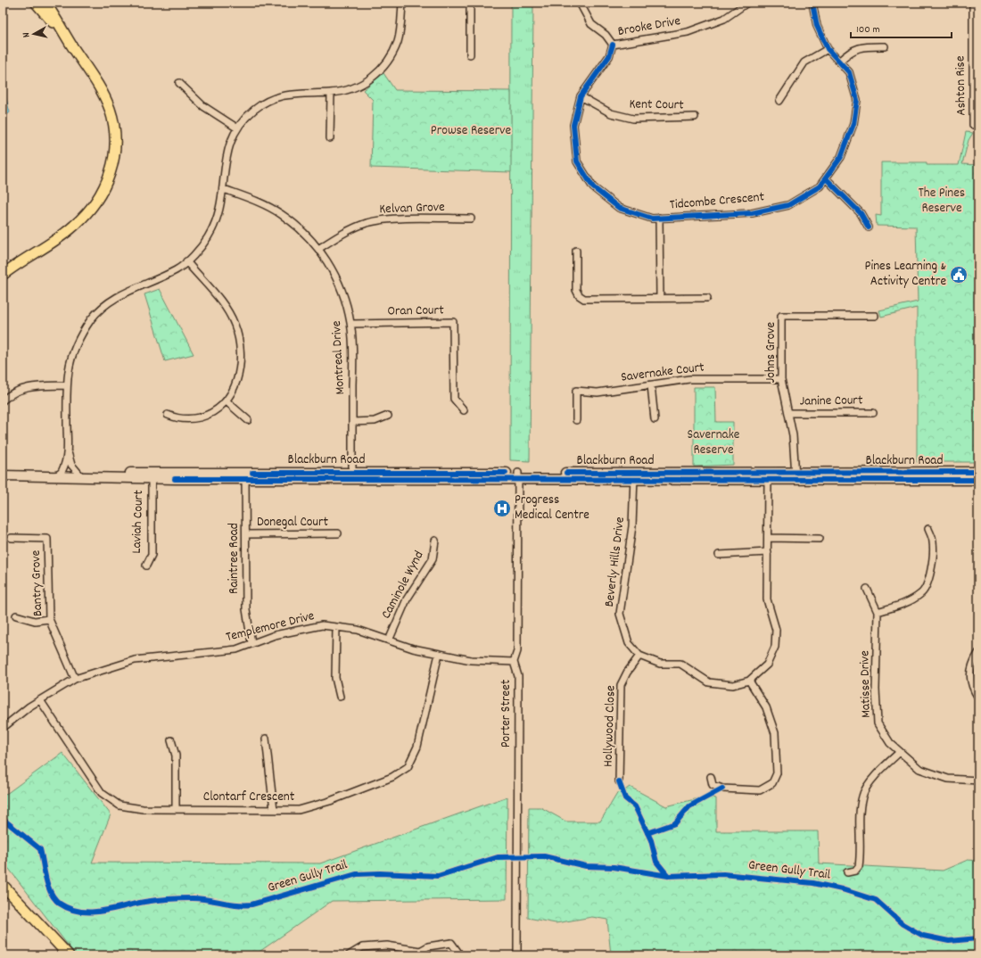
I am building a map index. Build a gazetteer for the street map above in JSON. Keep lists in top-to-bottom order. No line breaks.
{"streets":{"main road":["Blackburn Road"],"street":["Brooke Drive","Ashton Rise","Kent Court","Tidcombe Crescent","Kelvan Grove","Oran Court","Johns Grove","Montreal Drive","Savernake Court","Janine Court","Laviah Court","Donegal Court","Raintree Road","Beverly Hills Drive","Bantry Grove","Caminole Wynd","Templemore Drive","Matisse Drive","Porter Street","Hollywood Close","Clontarf Crescent"],"cycle path":["Green Gully Trail"]},"crossings":[["Brooke Drive","Tidcombe Crescent"],["Kent Court","Tidcombe Crescent"],["Kelvan Grove","Montreal Drive"],["Oran Court","Montreal Drive"],["Johns Grove","Savernake Court"],["Johns Grove","Janine Court"],["Johns Grove","Blackburn Road"],["Montreal Drive","Blackburn Road"],["Blackburn Road","Laviah Court"],["Blackburn Road","Raintree Road"],["Blackburn Road","Beverly Hills Drive"],["Blackburn Road","Porter Street"],["Donegal Court","Raintree Road"],["Raintree Road","Templemore Drive"],["Beverly Hills Drive","Hollywood Close"],["Bantry Grove","Templemore Drive"],["Caminole Wynd","Templemore Drive"],["Templemore Drive","Porter Street"],["Templemore Drive","Clontarf Crescent"]],"parks":["Prowse Reserve","The Pines Reserve","Savernake Reserve"],"places":{"public building":["Pines Learning & Activity Centre"],"hospital":["Progress Medical Centre"]},"scale_bar":"100 m","north":"left"}
